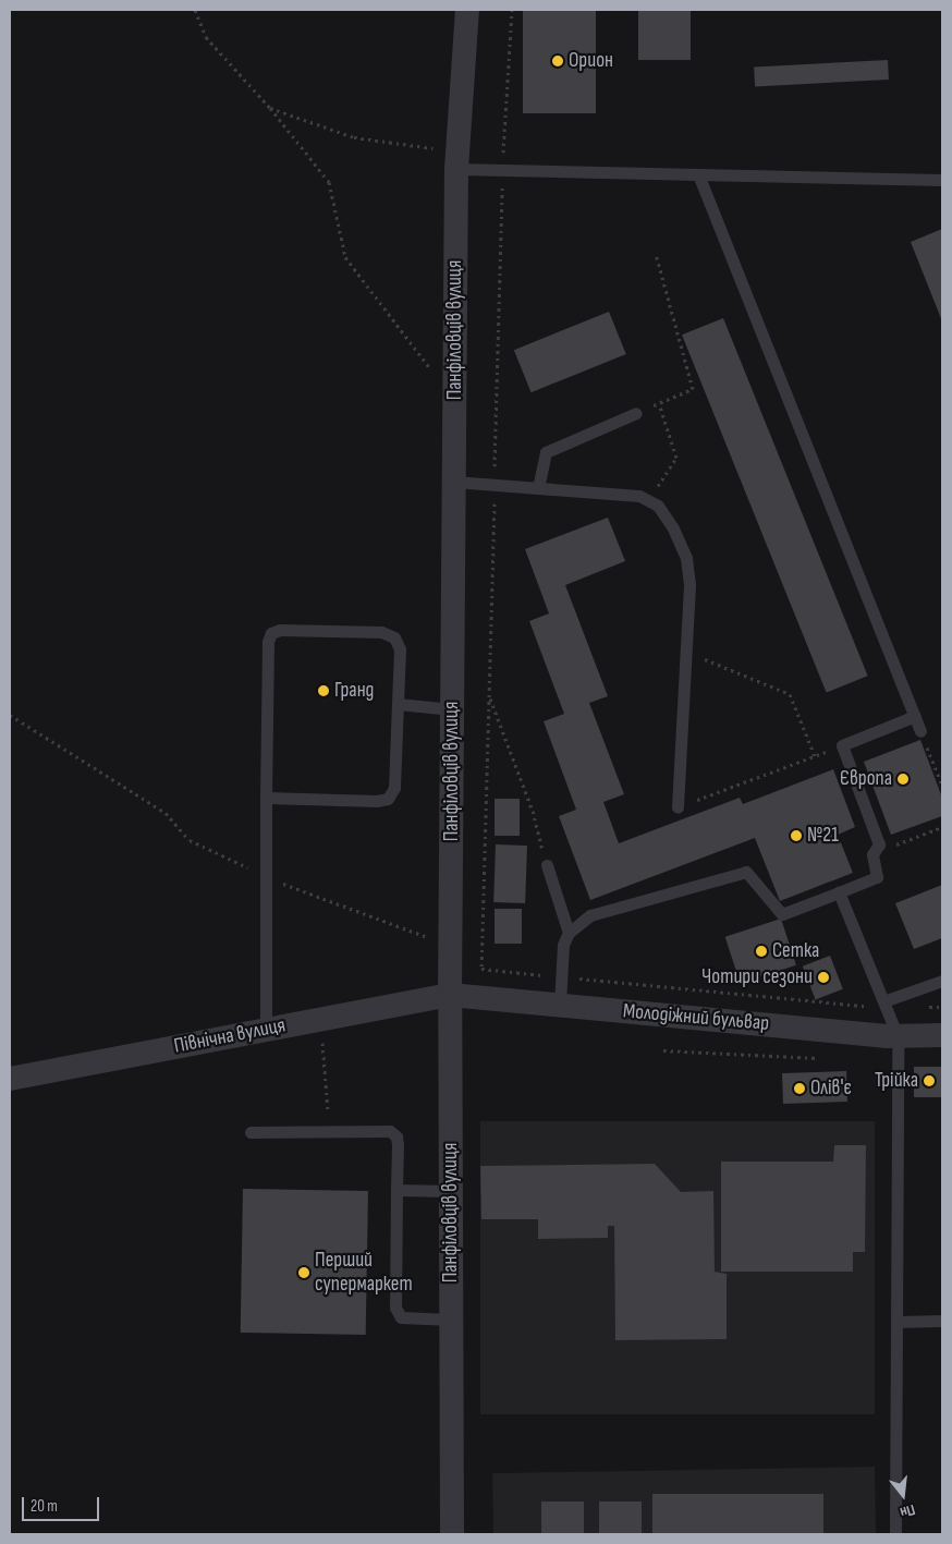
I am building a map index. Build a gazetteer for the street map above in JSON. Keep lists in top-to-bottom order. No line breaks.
{"streets":{"street":["Панфіловців вулиця","Молодіжний бульвар","Північна вулиця"]},"crossings":[["Панфіловців вулиця","Молодіжний бульвар"],["Панфіловців вулиця","Північна вулиця"],["Молодіжний бульвар","Північна вулиця"]],"places":["Орион","Гранд","Європа","№21","Сетка","Чотири сезони","Трійка","Олів'є","Перший супермаркет"],"scale_bar":"20 m","north":"bottom"}
